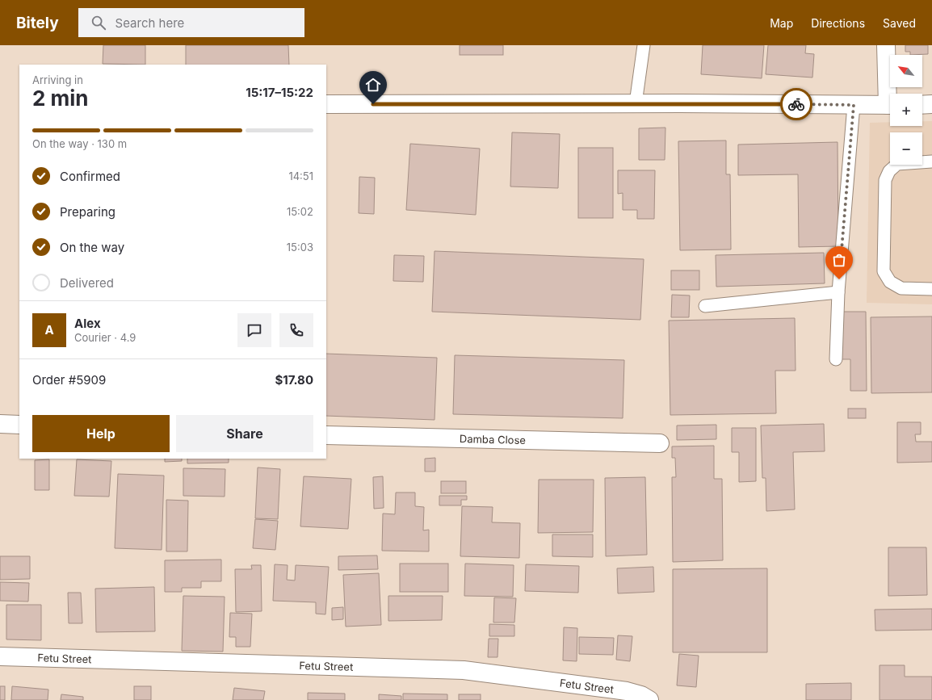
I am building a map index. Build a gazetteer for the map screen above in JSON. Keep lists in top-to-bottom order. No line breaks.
{"streets":{"street":["Damba Close","Fetu Street"]},"north":"top left","page":{"header":"Bitely","search":"Search here","nav":["Map","Directions","Saved"],"map_buttons":["+","−"],"heading":["2 min","Arriving in","15:17–15:22"],"panel":["Alex","Courier · 4.9","Order #5909","$17.80"],"bar":"On the way · 130 m","list":[["Confirmed","14:51"],["Preparing","15:02"],["On the way","15:03"],"Delivered"],"round":"A","buttons":["Help","Share"]}}
